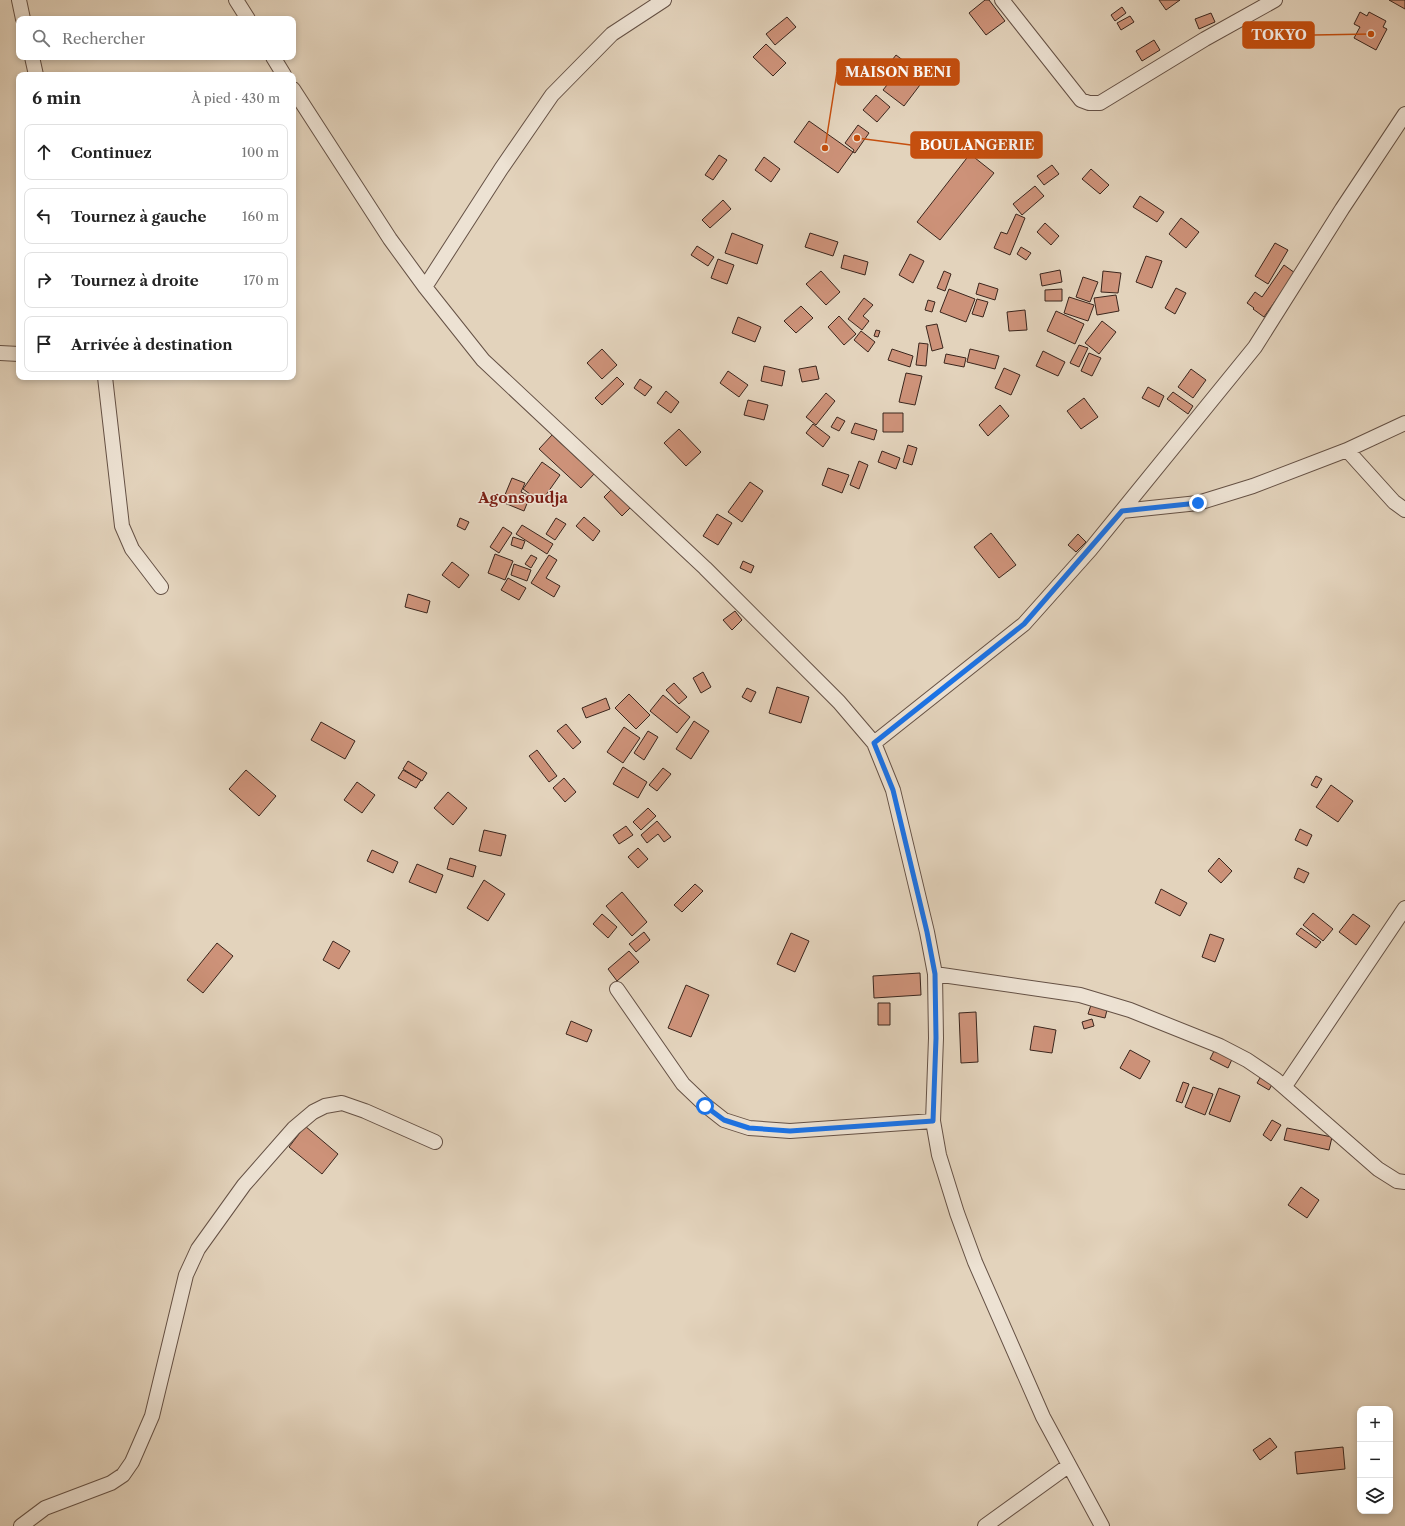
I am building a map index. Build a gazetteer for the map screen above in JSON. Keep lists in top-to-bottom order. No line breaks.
{"districts":["Agonsoudja"],"places":["TOKYO","BOULANGERIE","MAISON BENI"],"page":{"search":"Rechercher","heading":["6 min","À pied · 430 m"],"list":[["Continuez","100 m"],["Tournez à gauche","160 m"],["Tournez à droite","170 m"],"Arrivée à destination"],"map_buttons":["+","−"]}}
